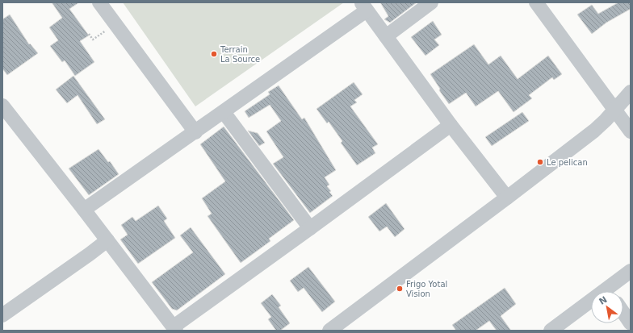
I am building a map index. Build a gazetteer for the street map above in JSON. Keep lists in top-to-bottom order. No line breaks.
{"places":["Terrain La Source","Le pelican","Frigo Yotal Vision"],"north":"top left"}
